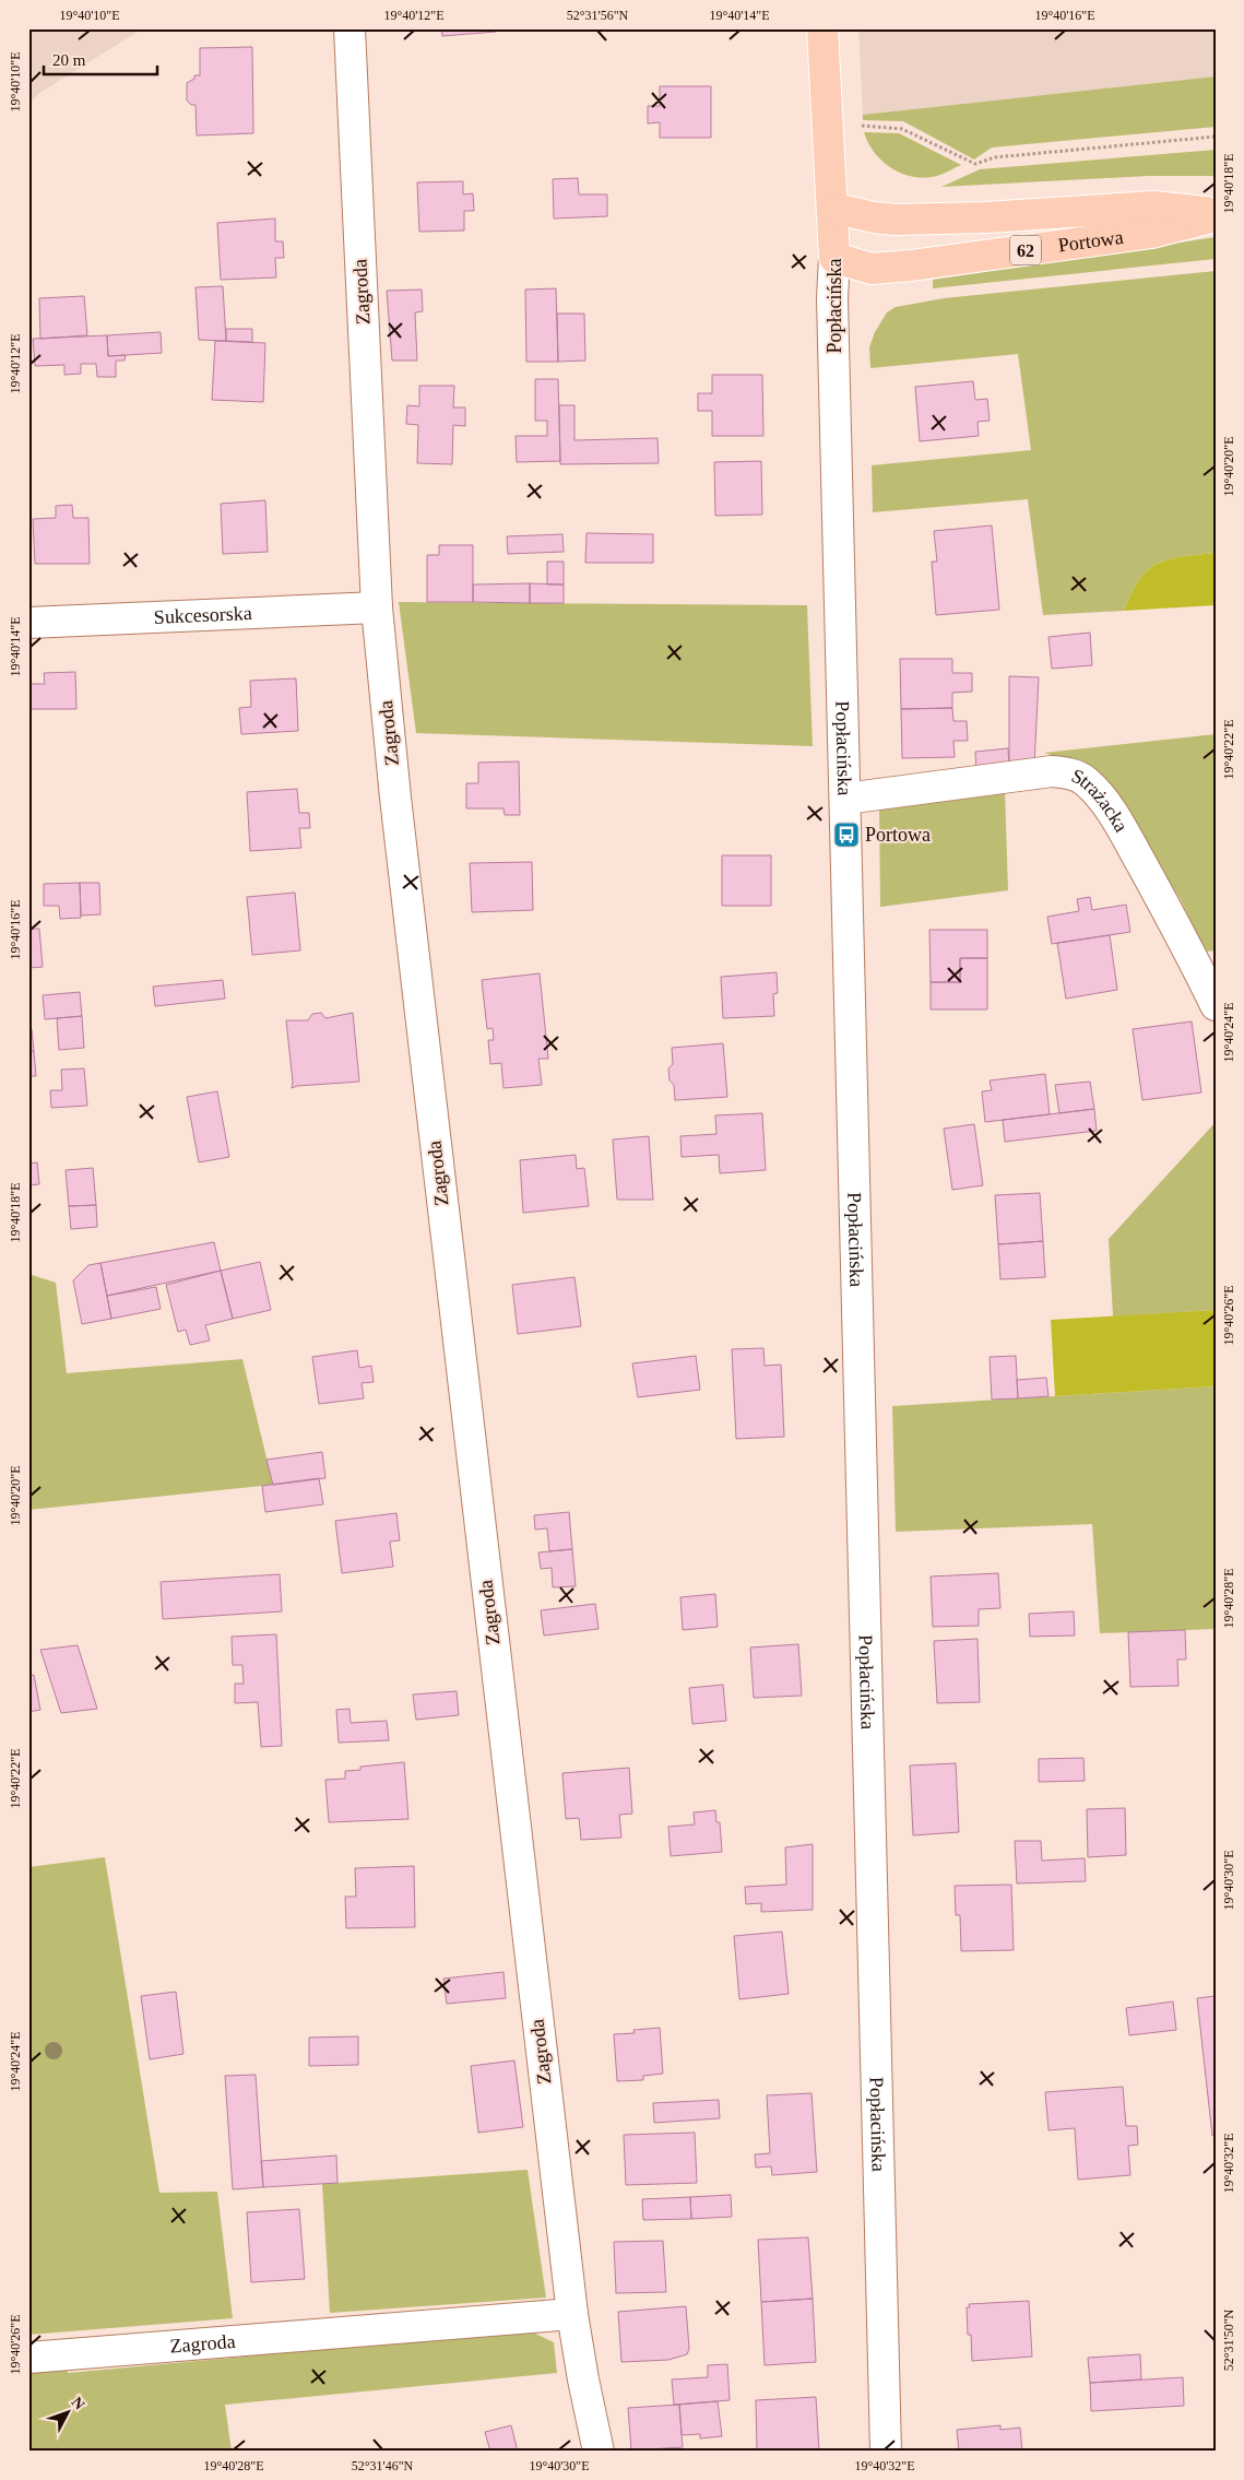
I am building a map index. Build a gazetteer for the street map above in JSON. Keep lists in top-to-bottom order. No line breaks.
{"streets":{"main road":["Portowa","62","Popłacińska"],"street":["Zagroda","Sukcesorska","Strażacka"]},"crossings":[["Portowa","Popłacińska"],["Zagroda","Sukcesorska"],["Popłacińska","Strażacka"]],"places":{"bus stop":["Portowa"]},"scale_bar":"20 m","north":"top right","coordinates":["19°40'10\"E","19°40'12\"E","52°31'56\"N","19°40'14\"E","19°40'16\"E","19°40'18\"E","19°40'20\"E","19°40'22\"E","19°40'24\"E","19°40'26\"E","19°40'28\"E","19°40'30\"E","19°40'32\"E","52°31'50\"N","52°31'46\"N"]}
